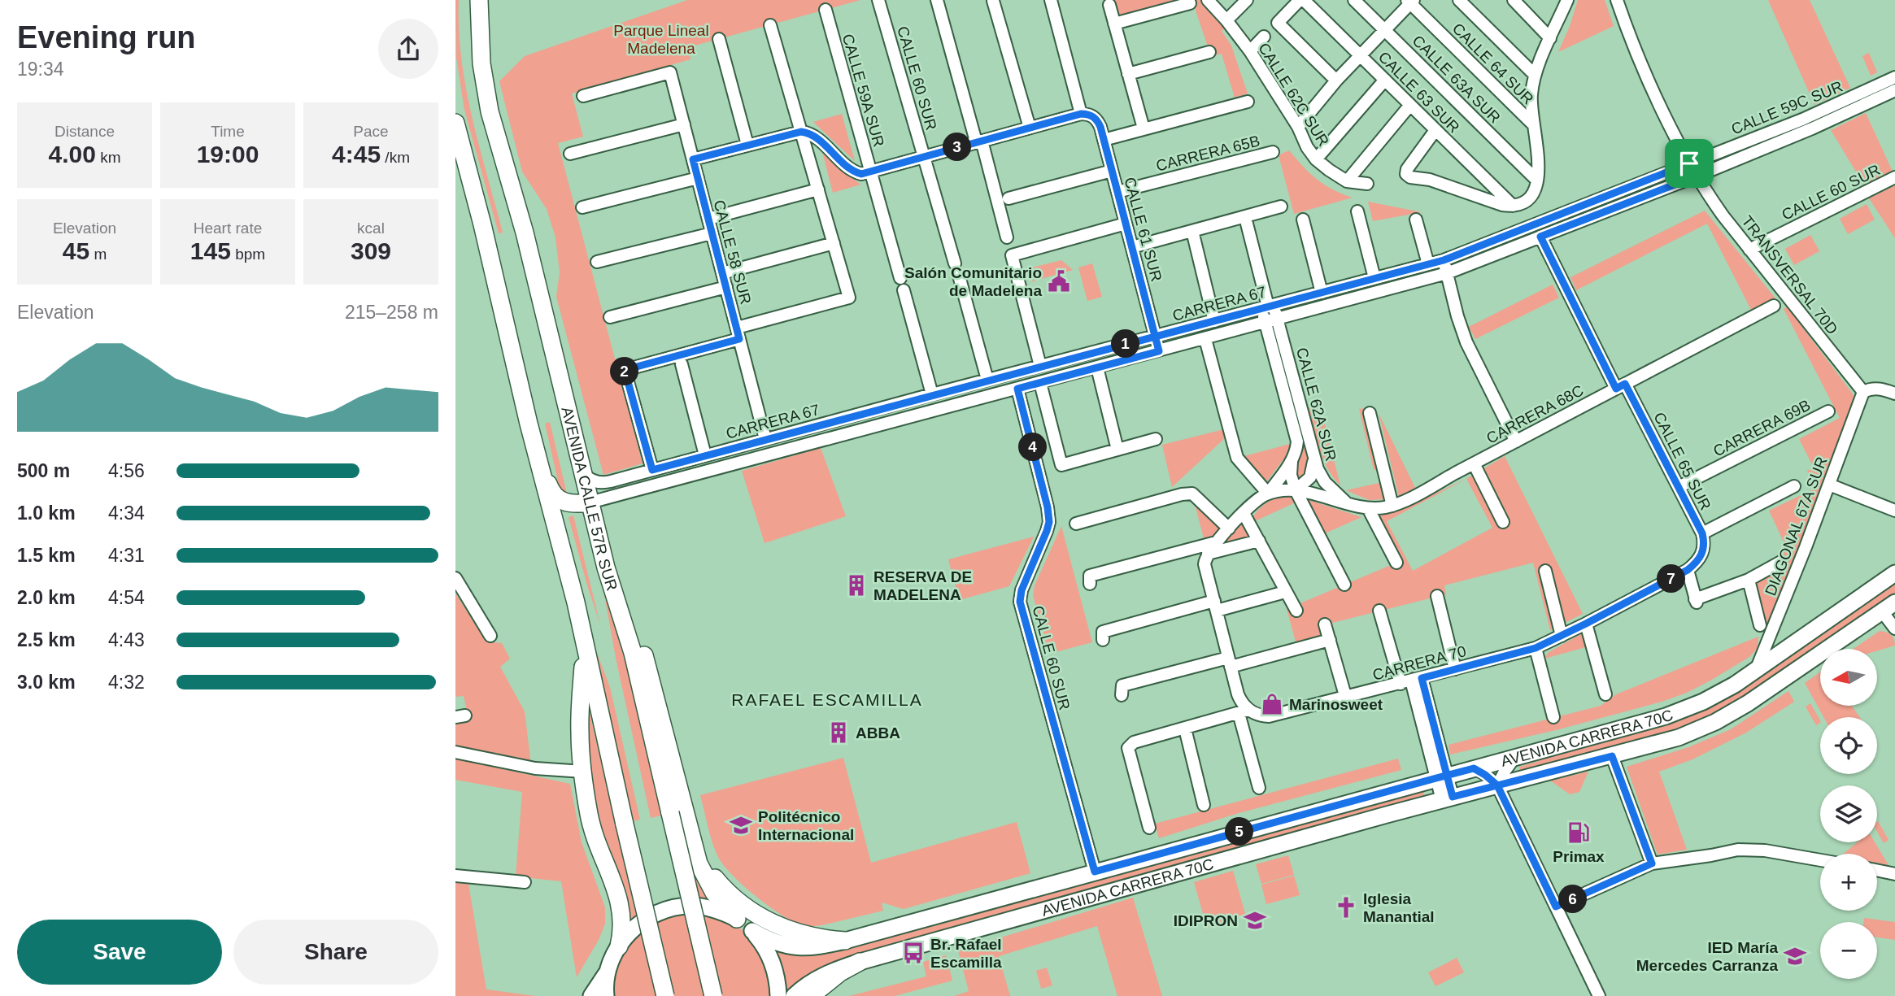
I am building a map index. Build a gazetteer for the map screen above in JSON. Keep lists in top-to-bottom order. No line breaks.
{"streets":{"highway":["AVENIDA CALLE 57R SUR"],"main road":["AVENIDA CARRERA 70C"],"street":["CALLE 64 SUR","CALLE 60 SUR","CALLE 63A SUR","CALLE 59A SUR","CALLE 63 SUR","CALLE 62C SUR","CALLE 59C SUR","CARRERA 65B","CALLE 61 SUR","CALLE 58 SUR","TRANSVERSAL 70D","CARRERA 67","CALLE 62A SUR","CARRERA 68C","CARRERA 69B","CALLE 65 SUR","DIAGONAL 67A SUR","CARRERA 70"]},"crossings":[["CALLE 60 SUR","TRANSVERSAL 70D"],["CALLE 60 SUR","CARRERA 67"],["CALLE 60 SUR","AVENIDA CARRERA 70C"],["CALLE 59C SUR","TRANSVERSAL 70D"],["CALLE 59C SUR","CARRERA 67"],["CARRERA 65B","CALLE 61 SUR"],["CALLE 61 SUR","CARRERA 67"],["CALLE 58 SUR","CARRERA 67"],["TRANSVERSAL 70D","CARRERA 67"],["TRANSVERSAL 70D","DIAGONAL 67A SUR"],["CARRERA 67","CALLE 62A SUR"],["CARRERA 67","CALLE 65 SUR"],["CARRERA 67","AVENIDA CALLE 57R SUR"],["CARRERA 68C","CALLE 65 SUR"],["CARRERA 69B","CALLE 65 SUR"],["CALLE 65 SUR","CARRERA 70"],["DIAGONAL 67A SUR","AVENIDA CARRERA 70C"]],"districts":["RAFAEL ESCAMILLA"],"parks":["Parque Lineal Madelena"],"places":{"public building":["Salón Comunitario de Madelena"],"building":["RESERVA DE MADELENA","ABBA"],"shop":["Marinosweet"],"school or university":["Politécnico Internacional","IDIPRON","IED María Mercedes Carranza"],"fuel station":["Primax"],"church":["Iglesia Manantial"],"bus stop":["Br. Rafael Escamilla"]},"north":"left","page":{"heading":["Evening run","19:34"],"stats":[["Distance","4.00 km"],["Time","19:00"],["Pace","4:45 /km"],["Elevation","45 m"],["Heart rate","145 bpm"],["kcal","309"]],"pins":["3","1","2","4","7","5","6"],"chart":["Elevation","215–258 m"],"list":[{"name":"500 m","note":"4:56"},{"name":"1.0 km","note":"4:34"},{"name":"1.5 km","note":"4:31"},{"name":"2.0 km","note":"4:54"},{"name":"2.5 km","note":"4:43"},{"name":"3.0 km","note":"4:32"}],"map_buttons":["+","−"],"buttons":["Save","Share"]}}
